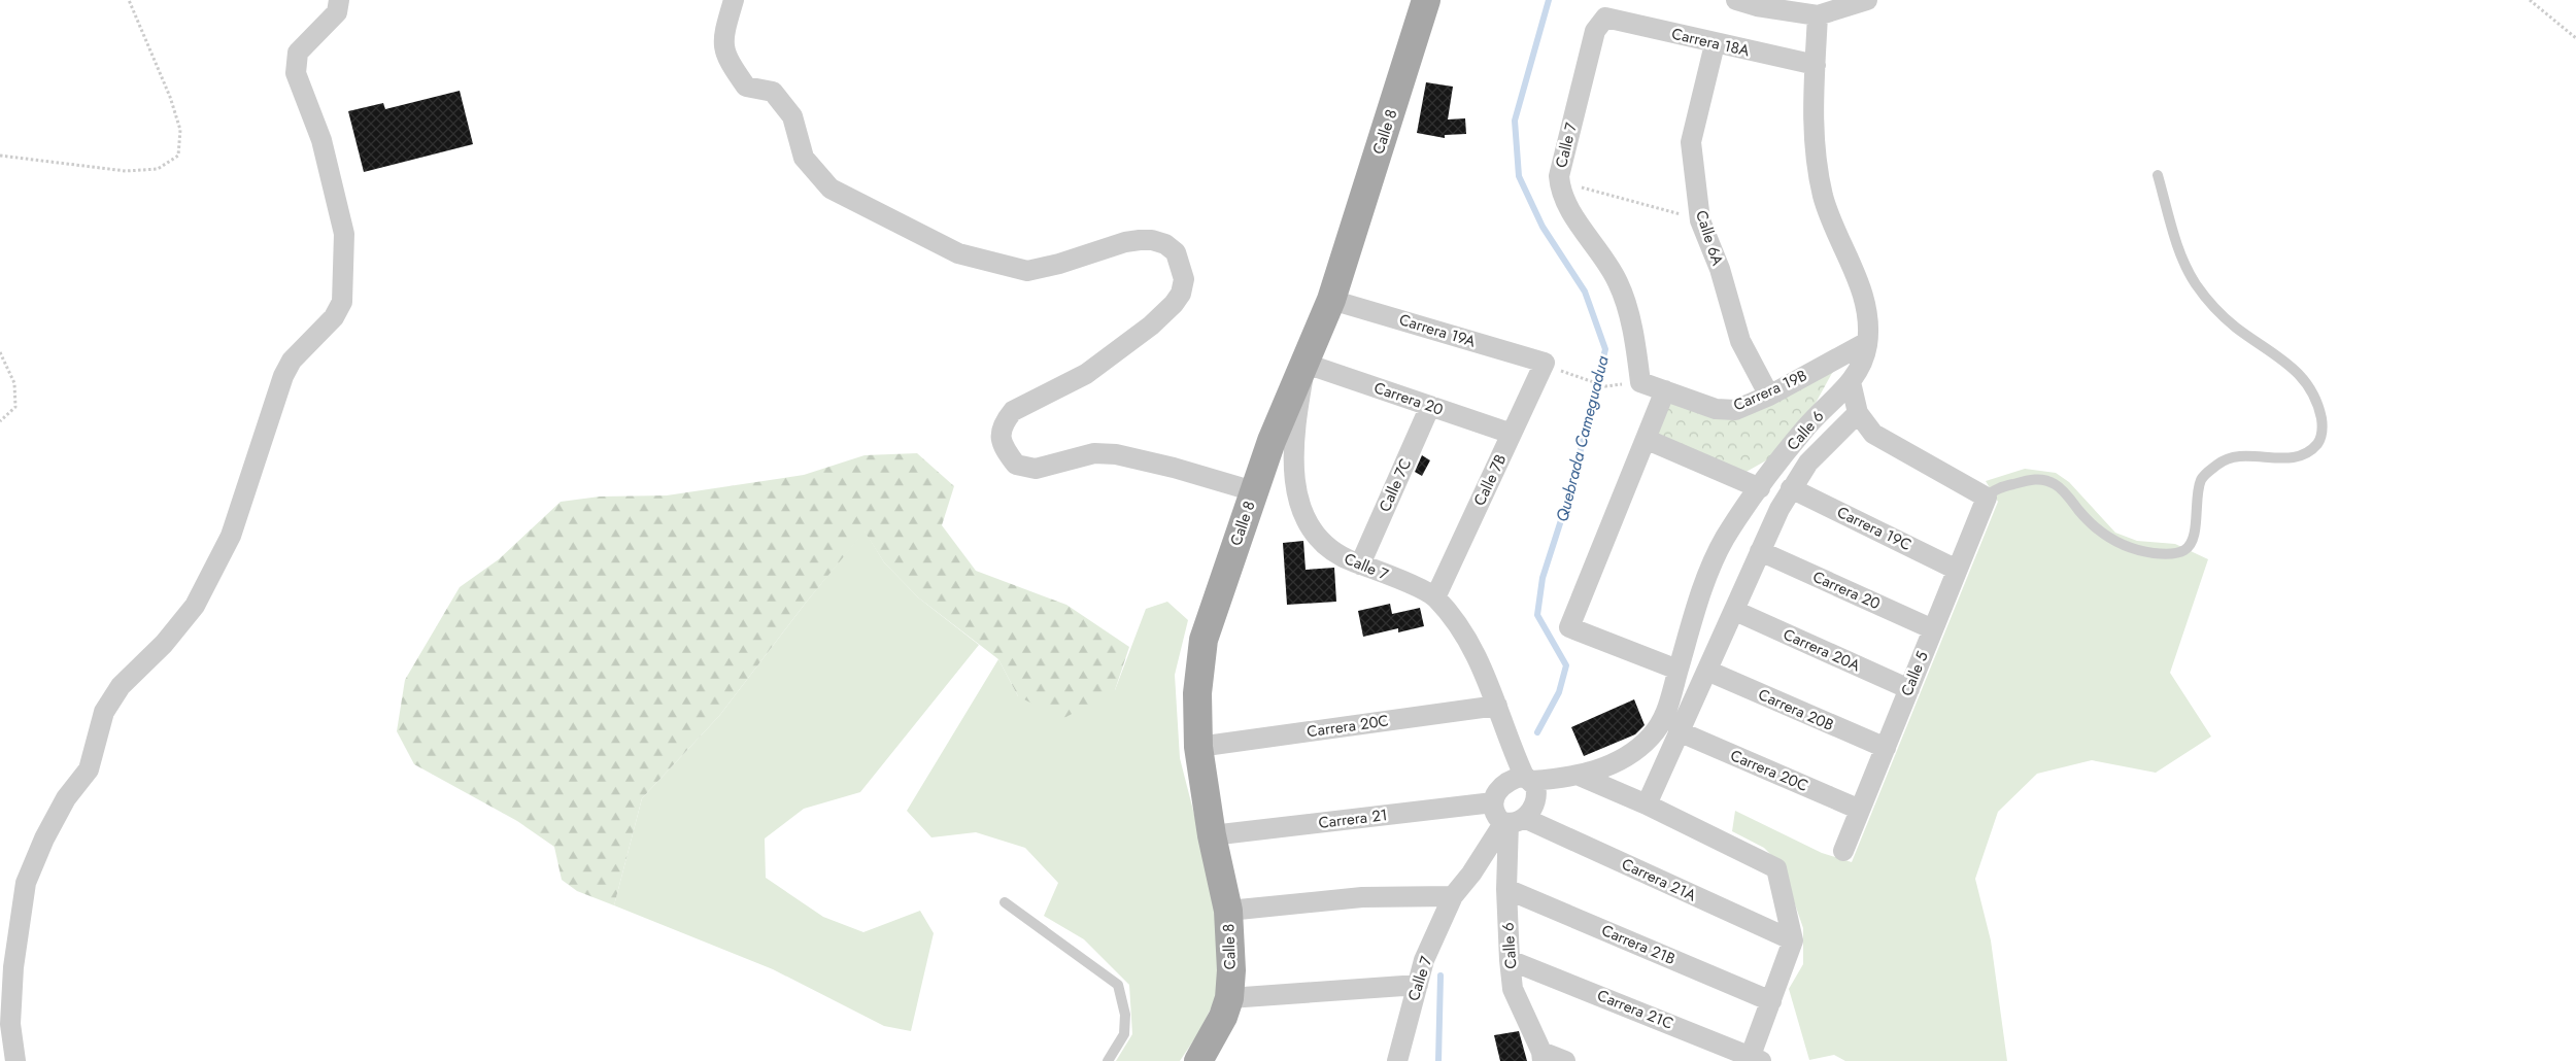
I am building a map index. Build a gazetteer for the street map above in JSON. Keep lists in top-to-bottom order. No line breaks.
{"streets":{"main road":["Calle 8"],"street":["Carrera 18A","Calle 7","Calle 6A","Carrera 19A","Carrera 19B","Carrera 20","Calle 6","Calle 7B","Calle 7C","Carrera 19C","Carrera 20A","Calle 5","Carrera 20B","Carrera 20C","Carrera 21","Carrera 21A","Carrera 21B","Carrera 21C"]},"crossings":[["Carrera 18A","Calle 7"],["Carrera 18A","Calle 6A"],["Carrera 18A","Calle 6"],["Calle 8","Calle 7"],["Calle 8","Carrera 19A"],["Calle 8","Carrera 20"],["Calle 8","Carrera 20C"],["Calle 8","Carrera 21"],["Calle 7","Carrera 19B"],["Calle 7","Carrera 20"],["Calle 7","Calle 6"],["Calle 7","Calle 7B"],["Calle 7","Calle 7C"],["Calle 7","Carrera 20C"],["Calle 7","Carrera 21A"],["Calle 6A","Carrera 19B"],["Carrera 19A","Calle 7B"],["Carrera 19B","Calle 6"],["Carrera 20","Calle 7B"],["Carrera 20","Calle 7C"],["Carrera 20","Calle 5"],["Calle 6","Carrera 21A"],["Calle 6","Carrera 21B"],["Calle 6","Carrera 21C"],["Carrera 19C","Calle 5"],["Carrera 20A","Calle 5"],["Calle 5","Carrera 20B"],["Calle 5","Carrera 20C"]],"water":["Quebrada Cameguadua"]}
